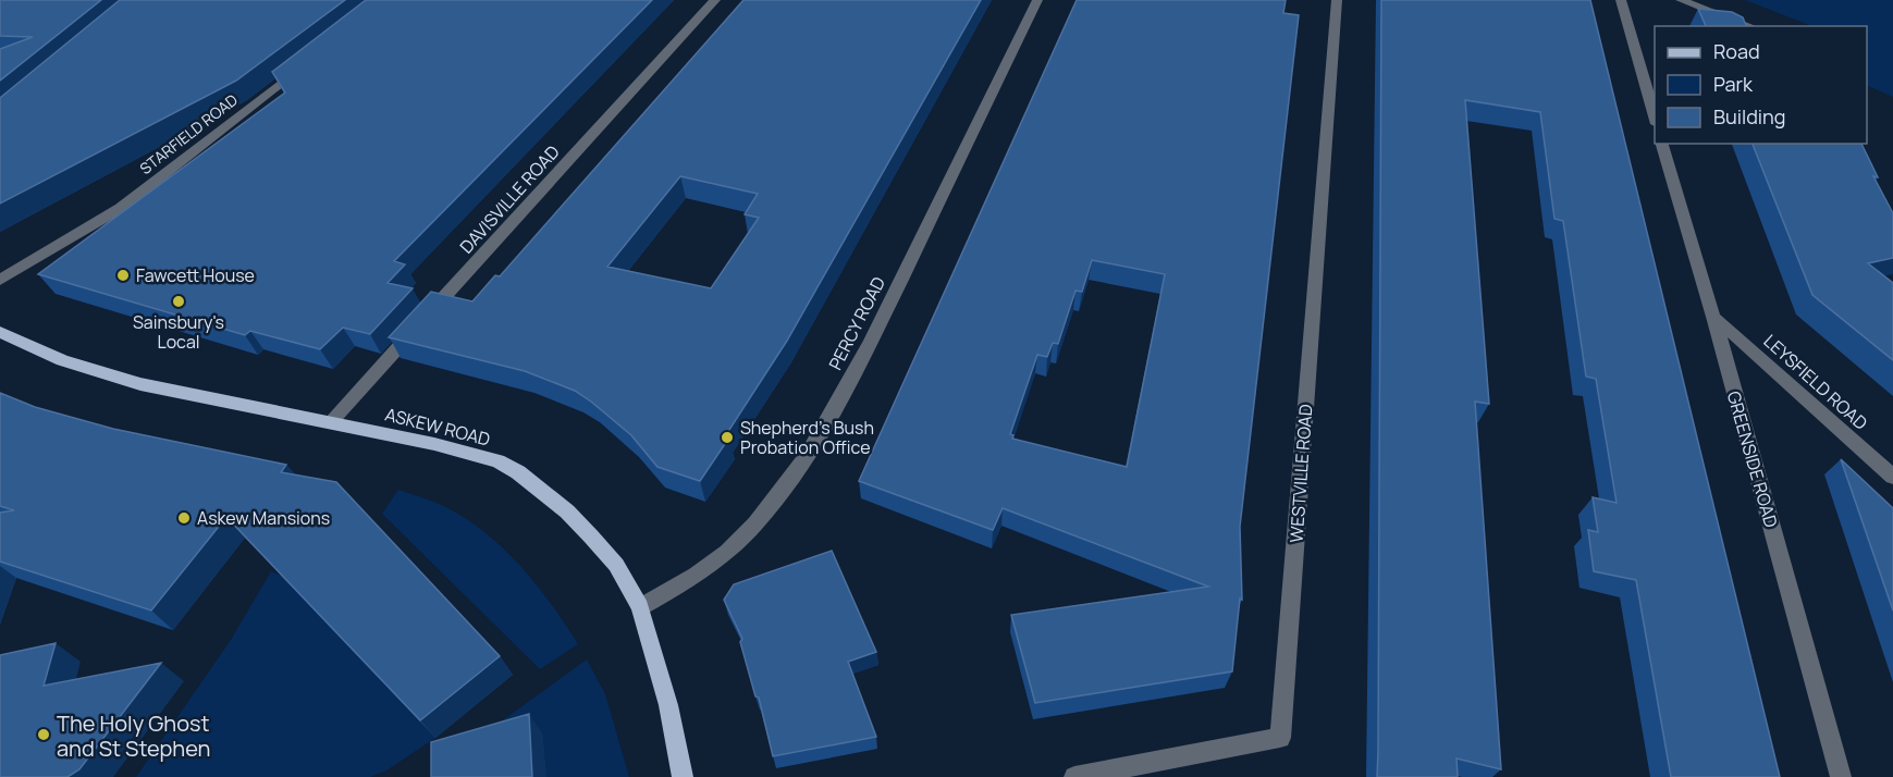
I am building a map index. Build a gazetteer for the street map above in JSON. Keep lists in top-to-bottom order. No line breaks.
{"streets":{"main road":["ASKEW ROAD"],"street":["STARFIELD ROAD","DAVISVILLE ROAD","PERCY ROAD","LEYSFIELD ROAD","GREENSIDE ROAD","WESTVILLE ROAD"]},"crossings":[["DAVISVILLE ROAD","ASKEW ROAD"],["PERCY ROAD","ASKEW ROAD"],["LEYSFIELD ROAD","GREENSIDE ROAD"]],"places":["Fawcett House","Sainsbury's Local","Shepherd's Bush Probation Office","Askew Mansions","The Holy Ghost and St Stephen"],"legend":["Road","Park","Building"]}
